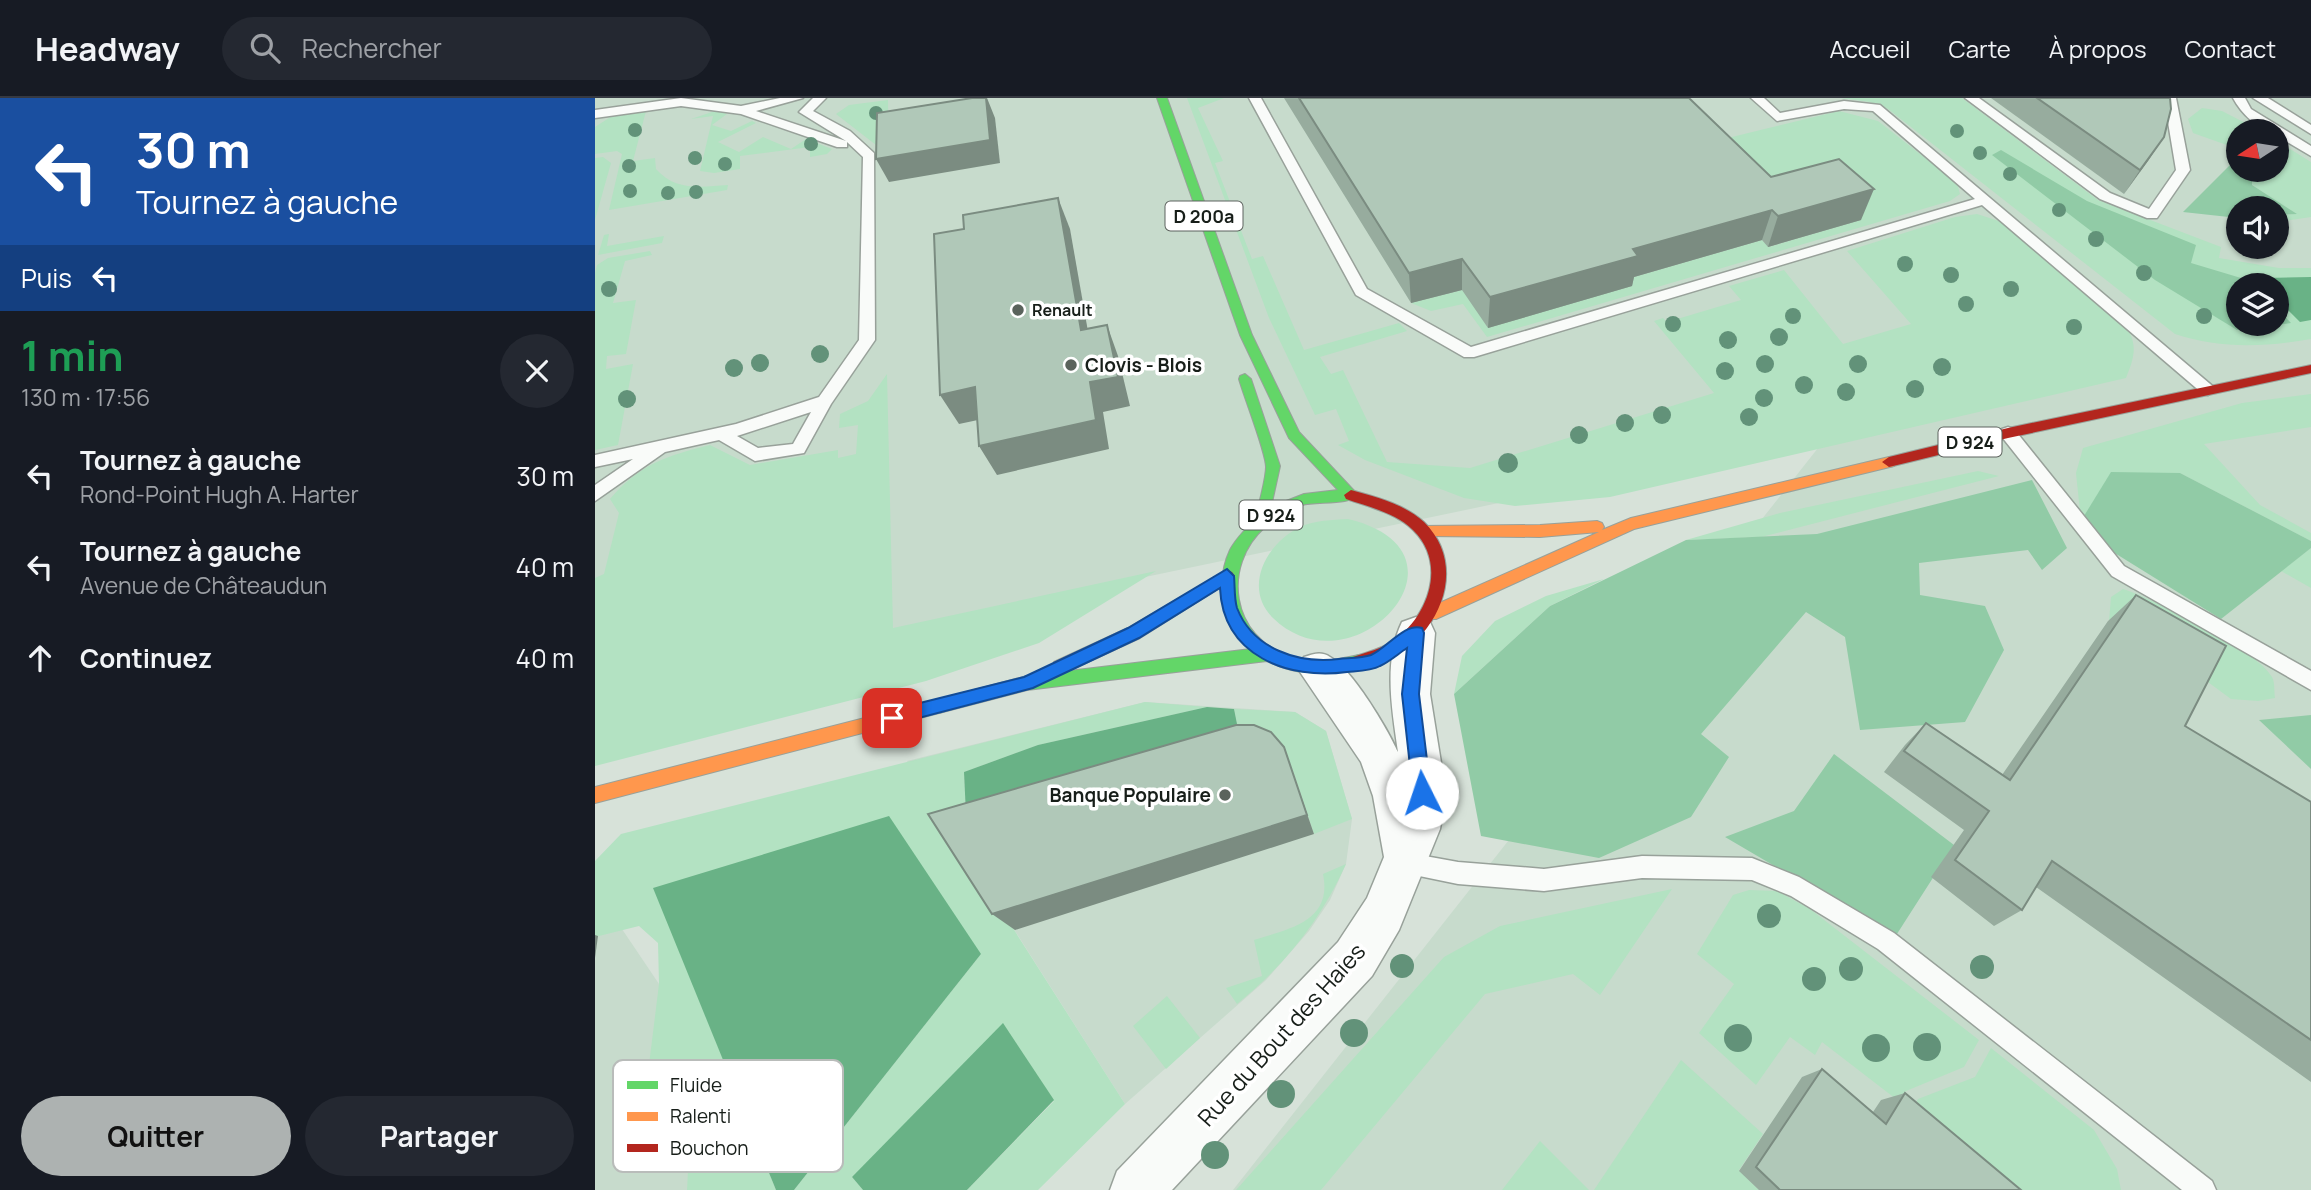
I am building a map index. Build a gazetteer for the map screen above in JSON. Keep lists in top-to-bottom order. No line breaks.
{"streets":{"main road":["D 200a","D 924"],"street":["Rue du Bout des Haies"]},"crossings":[["D 200a","D 924"],["D 200a","Rue du Bout des Haies"],["D 924","Rue du Bout des Haies"]],"places":["Renault","Clovis - Blois","Banque Populaire"],"legend":["Fluide","Ralenti","Bouchon"],"north":"left","page":{"header":"Headway","search":"Rechercher","nav":["Accueil","Carte","À propos","Contact"],"turn":["30 m","Tournez à gauche"],"then":"Puis","heading":["1 min","130 m · 17:56"],"list":[{"name":"Tournez à gauche","note":"Rond-Point Hugh A. Harter","value":"30 m"},{"name":"Tournez à gauche","note":"Avenue de Châteaudun","value":"40 m"},{"name":"Continuez","value":"40 m"}],"buttons":["Quitter","Partager"]}}
